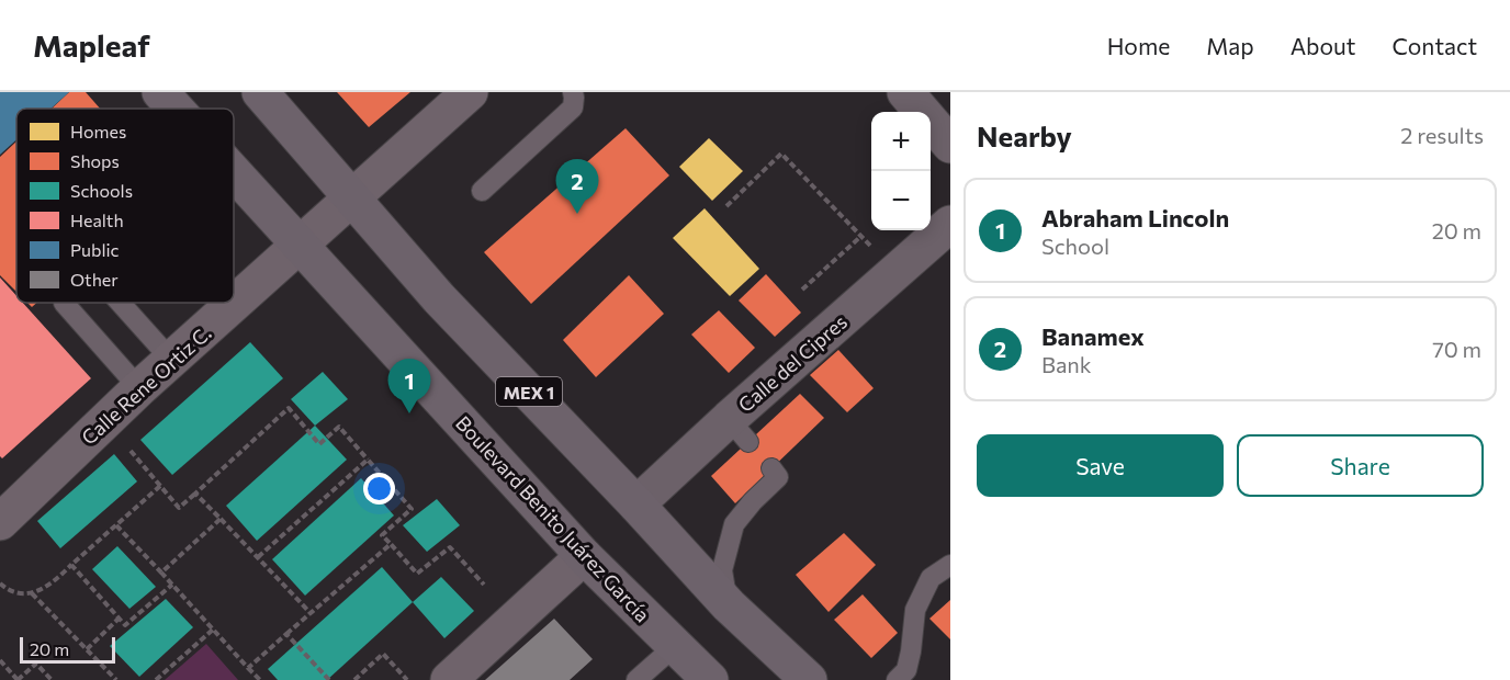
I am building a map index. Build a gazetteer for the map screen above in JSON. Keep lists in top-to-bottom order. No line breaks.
{"streets":{"main road":["Calle Rene Ortiz C.","MEX 1","Boulevard Benito Juárez García"],"street":["Calle del Cipres"]},"crossings":[["Calle del Cipres","MEX 1"],["Calle Rene Ortiz C.","MEX 1"],["Calle Rene Ortiz C.","Boulevard Benito Juárez García"]],"legend":["Homes","Shops","Schools","Health","Public","Other"],"scale_bar":"20 m","page":{"header":"Mapleaf","nav":["Home","Map","About","Contact"],"heading":["Nearby","2 results"],"map_buttons":["+","−"],"pins":["2","1"],"list":[{"mark":"1","name":"Abraham Lincoln","note":"School","value":"20 m"},{"mark":"2","name":"Banamex","note":"Bank","value":"70 m"}],"buttons":["Save","Share"],"scale":"20 m"}}
